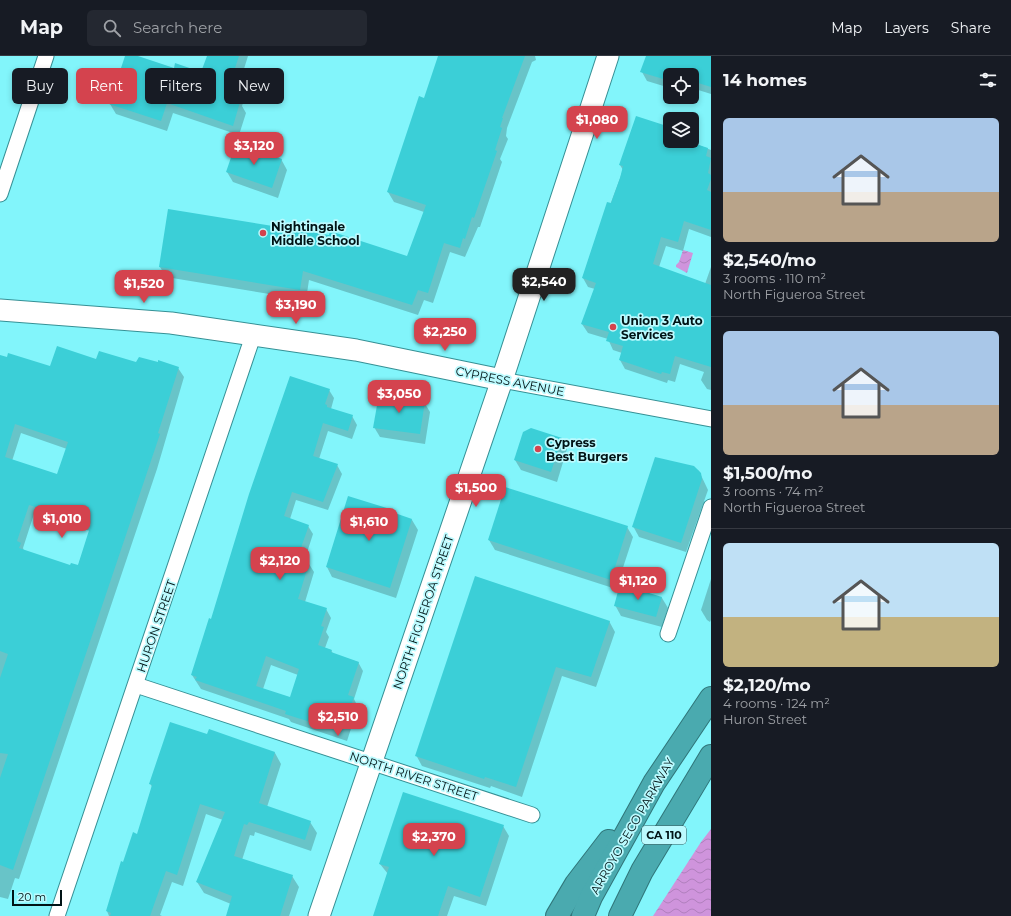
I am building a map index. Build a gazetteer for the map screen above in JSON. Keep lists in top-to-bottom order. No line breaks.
{"streets":{"highway":["ARROYO SECO PARKWAY","CA 110"],"main road":["CYPRESS AVENUE","NORTH FIGUEROA STREET"],"street":["HURON STREET","NORTH RIVER STREET"]},"crossings":[["CYPRESS AVENUE","NORTH FIGUEROA STREET"],["CYPRESS AVENUE","HURON STREET"],["NORTH FIGUEROA STREET","NORTH RIVER STREET"],["HURON STREET","NORTH RIVER STREET"]],"places":["Nightingale Middle School","Union 3 Auto Services","Cypress Best Burgers"],"scale_bar":"20 m","page":{"header":"Map","search":"Search here","nav":["Map","Layers","Share"],"heading":"14 homes","chip":["Buy","Rent","Filters","New"],"list":[{"name":"$2,540/mo","note":"3 rooms · 110 m² · North Figueroa Street"},{"name":"$1,500/mo","note":"3 rooms · 74 m² · North Figueroa Street"},{"name":"$2,120/mo","note":"4 rooms · 124 m² · Huron Street"}],"price":["$1,080","$3,120","$2,540","$1,520","$3,190","$2,250","$3,050","$1,500","$1,010","$1,610","$2,120","$1,120","$2,510","$2,370"],"scale":"20 m"}}
